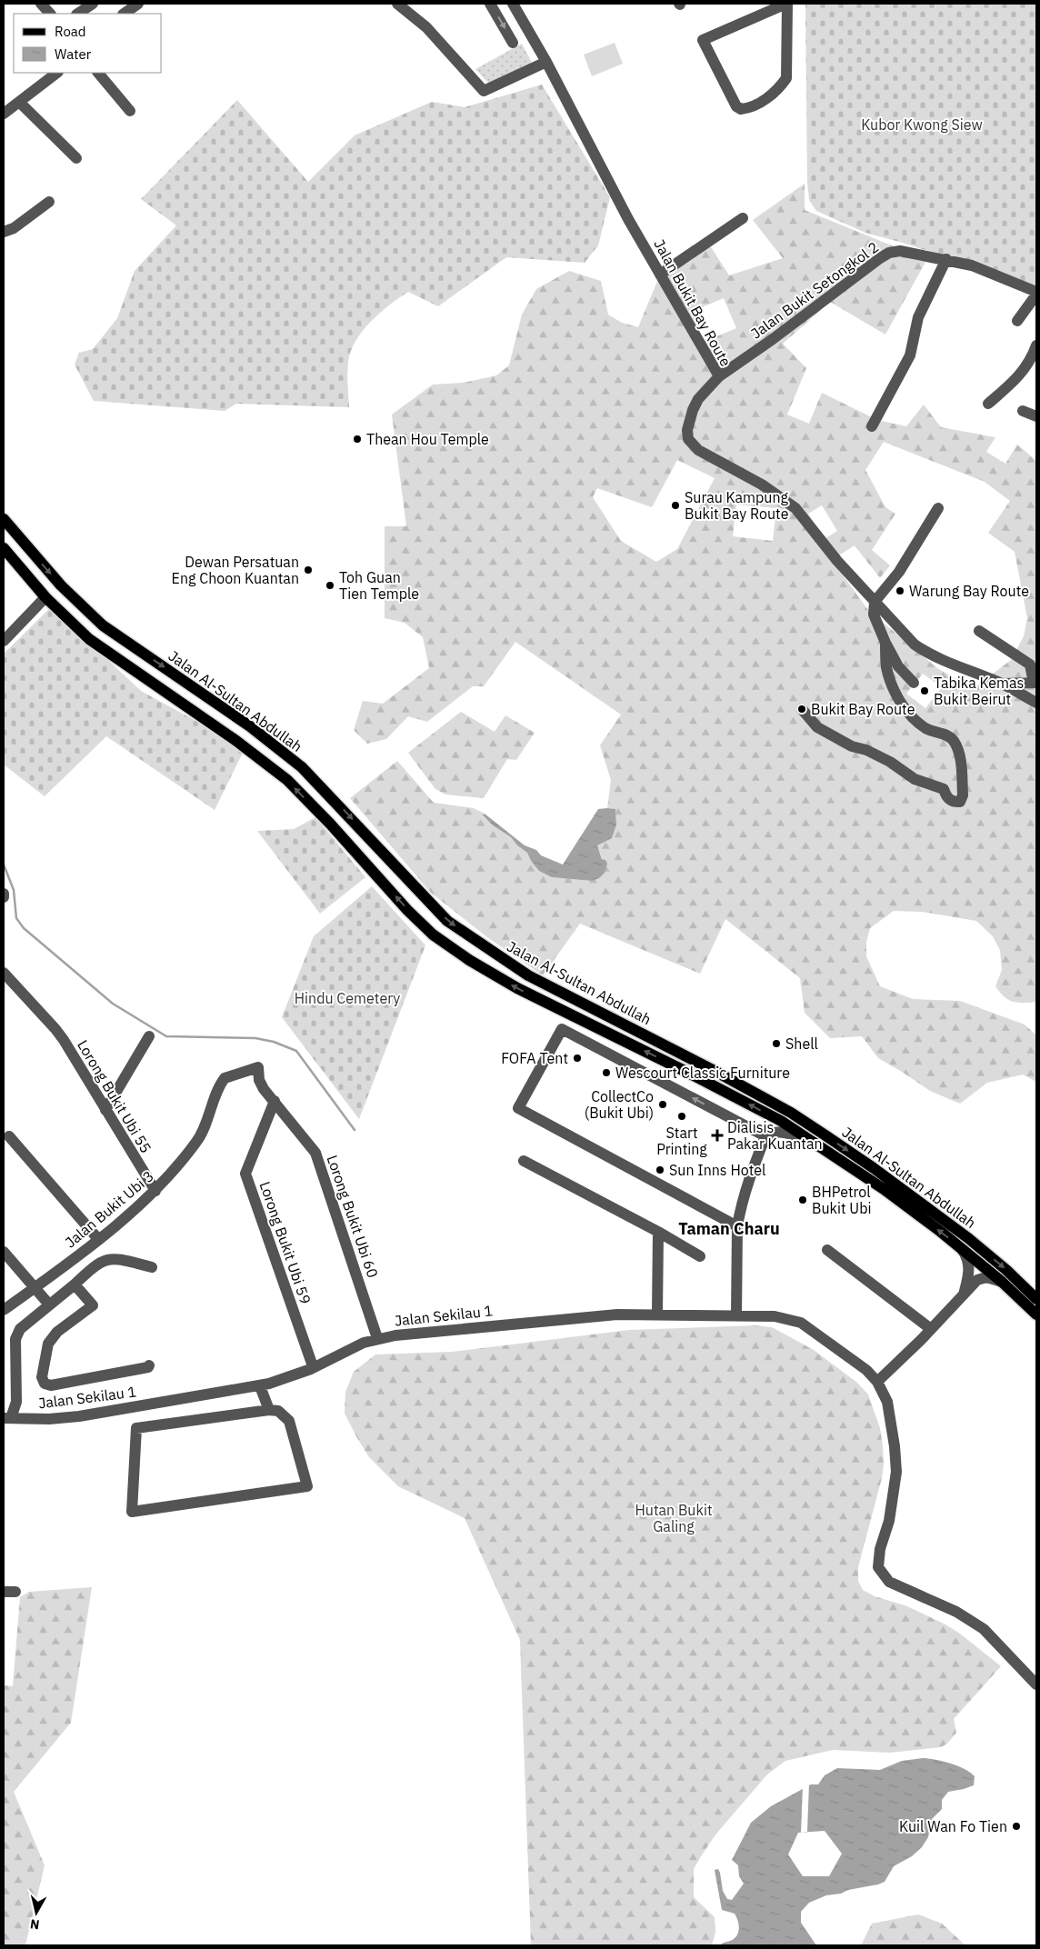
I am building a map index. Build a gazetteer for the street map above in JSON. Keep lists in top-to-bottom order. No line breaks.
{"streets":{"main road":["Jalan Al-Sultan Abdullah"],"street":["Jalan Bukit Setongkol 2","Jalan Bukit Bay Route","Lorong Bukit Ubi 55","Jalan Bukit Ubi 3","Lorong Bukit Ubi 60","Lorong Bukit Ubi 59","Jalan Sekilau 1"]},"crossings":[["Jalan Bukit Setongkol 2","Jalan Bukit Bay Route"],["Lorong Bukit Ubi 55","Jalan Bukit Ubi 3"],["Jalan Bukit Ubi 3","Lorong Bukit Ubi 60"],["Lorong Bukit Ubi 60","Lorong Bukit Ubi 59"],["Lorong Bukit Ubi 60","Jalan Sekilau 1"],["Lorong Bukit Ubi 59","Jalan Sekilau 1"]],"districts":["Taman Charu"],"parks":["Kubor Kwong Siew","Hindu Cemetery","Hutan Bukit Galing"],"places":{"other":["Thean Hou Temple","Surau Kampung Bukit Bay Route","Dewan Persatuan Eng Choon Kuantan","Toh Guan Tien Temple","Warung Bay Route","Tabika Kemas Bukit Beirut","Bukit Bay Route","Shell","FOFA Tent","Wescourt Classic Furniture","CollectCo (Bukit Ubi)","Start Printing","Sun Inns Hotel","BHPetrol Bukit Ubi","Kuil Wan Fo Tien"],"health":["Dialisis Pakar Kuantan"]},"legend":["Road","Water"],"north":"bottom"}
